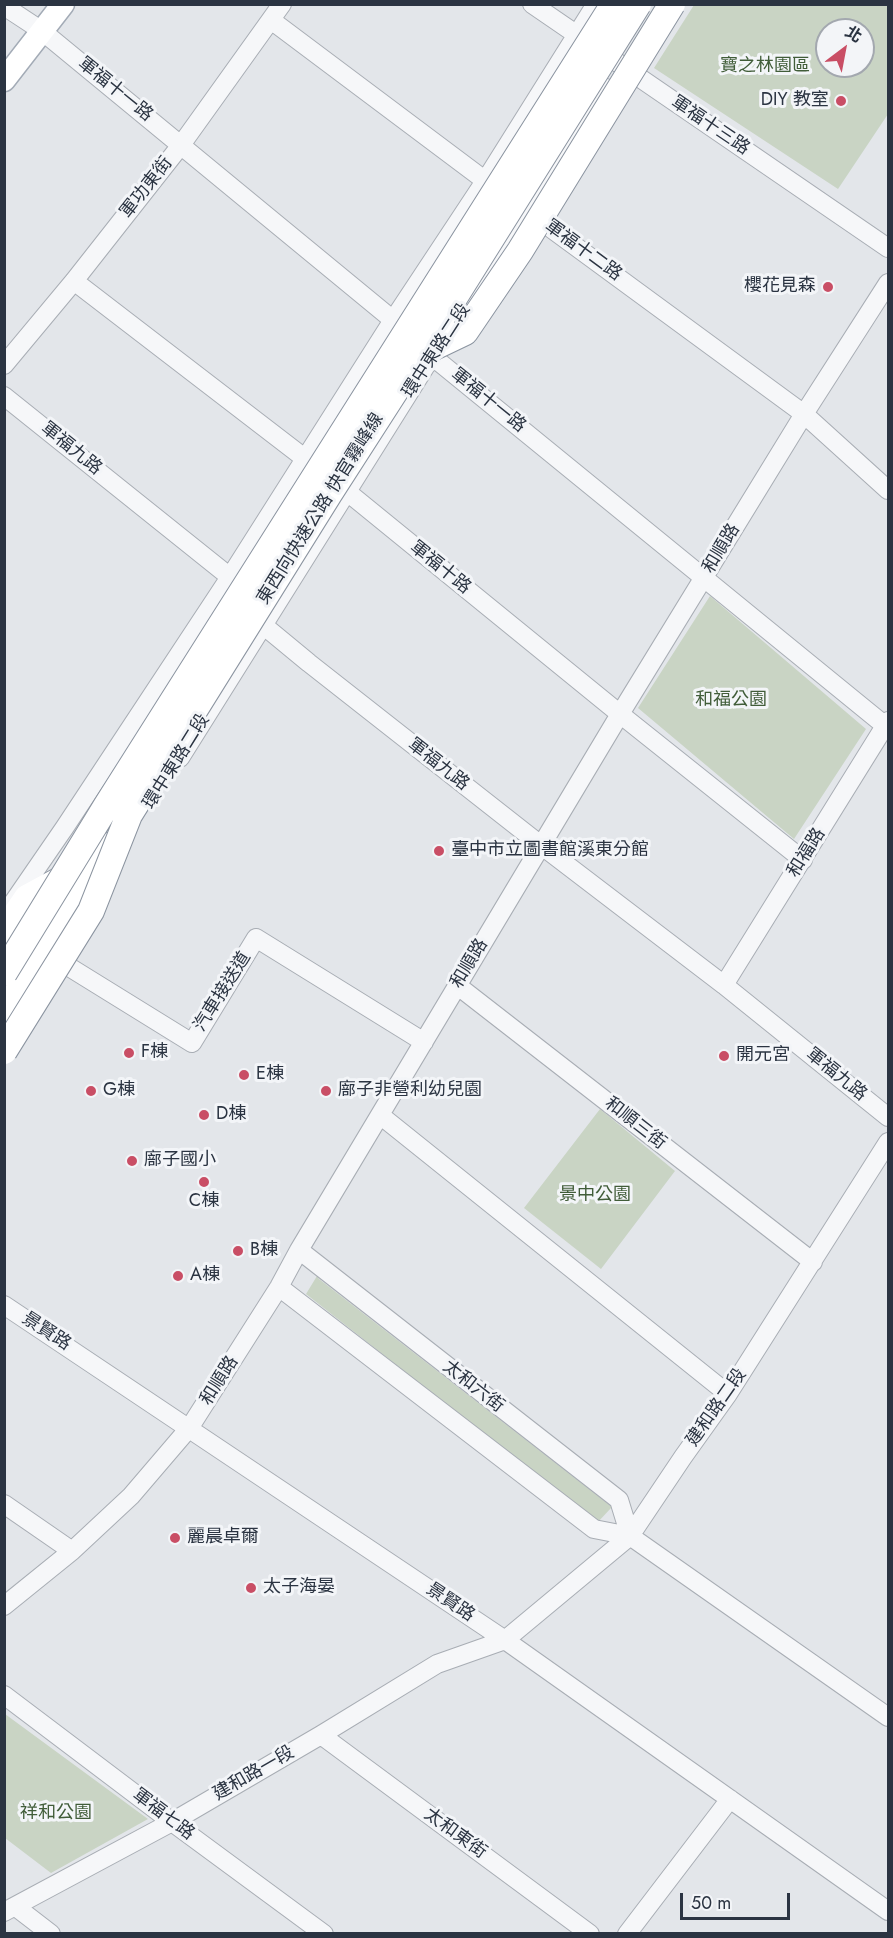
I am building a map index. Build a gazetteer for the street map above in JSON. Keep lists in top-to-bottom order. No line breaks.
{"streets":{"highway":["東西向快速公路 快官霧峰線"],"street":["軍福十一路","軍福十三路","軍功東街","軍福十二路","環中東路二段","軍福九路","和順路","軍福十路","和福路","汽車接送道","和順三街","景賢路","太和六街","建和路二段","建和路一段","軍福七路","太和東街"]},"crossings":[["軍福十一路","軍功東街"],["軍福十一路","環中東路二段"],["軍福十一路","東西向快速公路 快官霧峰線"],["軍福十一路","和順路"],["軍福十一路","和福路"],["軍福十三路","環中東路二段"],["軍功東街","軍福十二路"],["軍功東街","軍福十路"],["軍福十二路","環中東路二段"],["軍福十二路","和順路"],["環中東路二段","軍福九路"],["環中東路二段","東西向快速公路 快官霧峰線"],["環中東路二段","軍福十路"],["環中東路二段","汽車接送道"],["軍福九路","和順路"],["軍福九路","和福路"],["和順路","軍福十路"],["和順路","汽車接送道"],["和順路","和順三街"],["和順路","景賢路"],["和順路","太和六街"],["軍福十路","和福路"],["和順三街","建和路二段"],["景賢路","建和路二段"],["景賢路","建和路一段"],["太和六街","建和路二段"],["建和路二段","建和路一段"],["建和路一段","軍福七路"],["建和路一段","太和東街"]],"parks":["寶之林園區","和福公園","景中公園","祥和公園"],"places":["DIY 教室","櫻花見森","臺中市立圖書館溪東分館","F棟","開元宮","E棟","G棟","廍子非營利幼兒園","D棟","廍子國小","C棟","B棟","A棟","麗晨卓爾","太子海晏"],"scale_bar":"50 m","north":"top right"}
